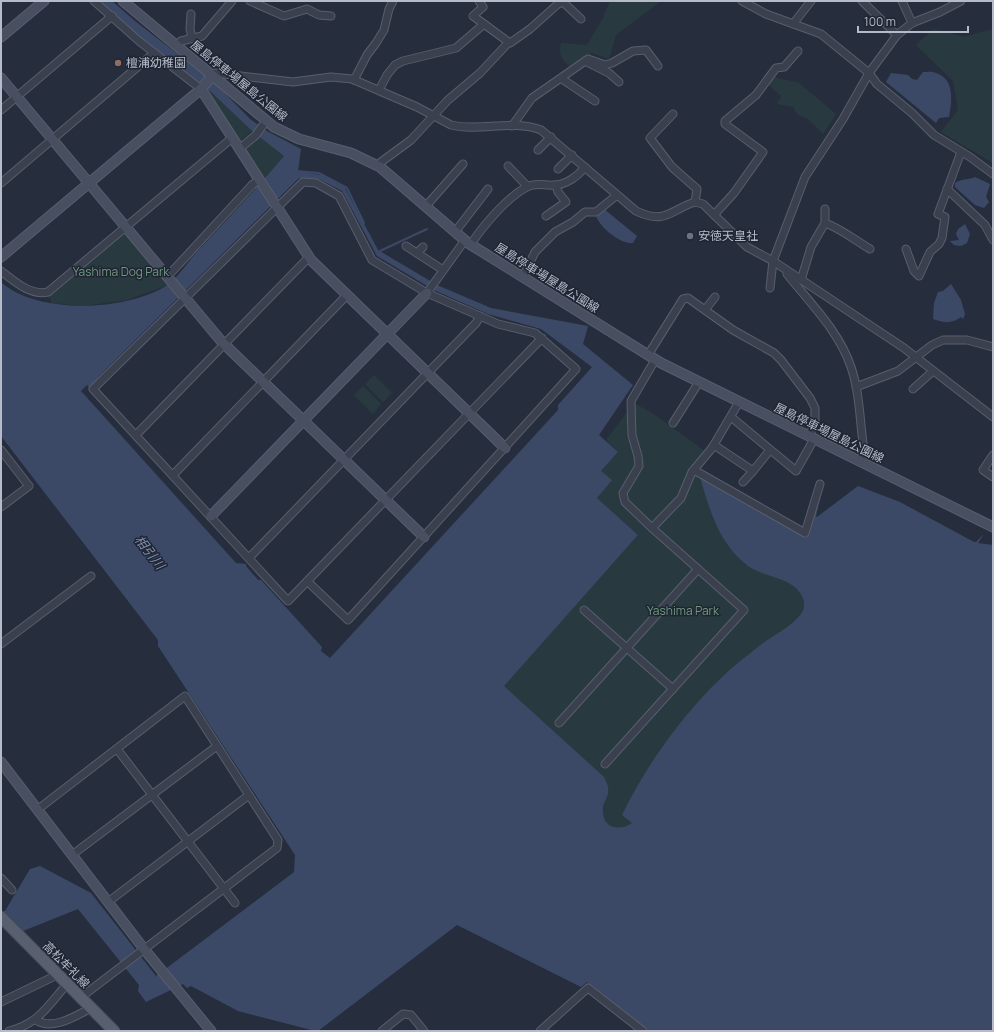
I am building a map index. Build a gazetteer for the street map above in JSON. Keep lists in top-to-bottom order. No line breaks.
{"streets":{"main road":["高松牟礼線"],"street":["屋島停車場屋島公園線"]},"water":["相引川"],"parks":["Yashima Dog Park","Yashima Park"],"places":["檀浦幼稚園","安徳天皇社"],"scale_bar":"100 m"}
